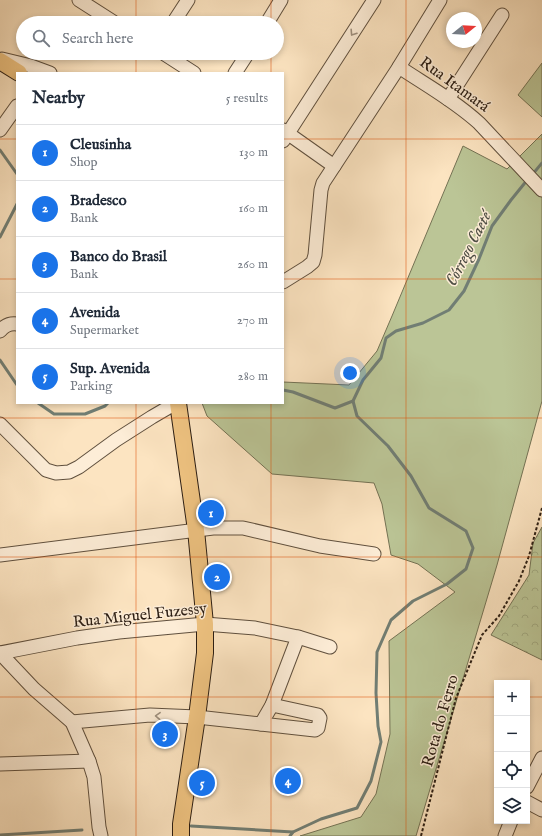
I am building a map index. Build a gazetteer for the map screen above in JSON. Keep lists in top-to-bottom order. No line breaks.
{"streets":{"street":["Rua Itamará","Rua Miguel Fuzessy"],"path":["Rota do Ferro"]},"water":["Córrego Caeté"],"north":"right","page":{"search":"Search here","heading":["Nearby","5 results"],"list":[{"mark":"1","name":"Cleusinha","note":"Shop","value":"130 m"},{"mark":"2","name":"Bradesco","note":"Bank","value":"160 m"},{"mark":"3","name":"Banco do Brasil","note":"Bank","value":"260 m"},{"mark":"4","name":"Avenida","note":"Supermarket","value":"270 m"},{"mark":"5","name":"Sup. Avenida","note":"Parking","value":"280 m"}],"pins":["1","2","3","4","5"],"map_buttons":["+","−"]}}
